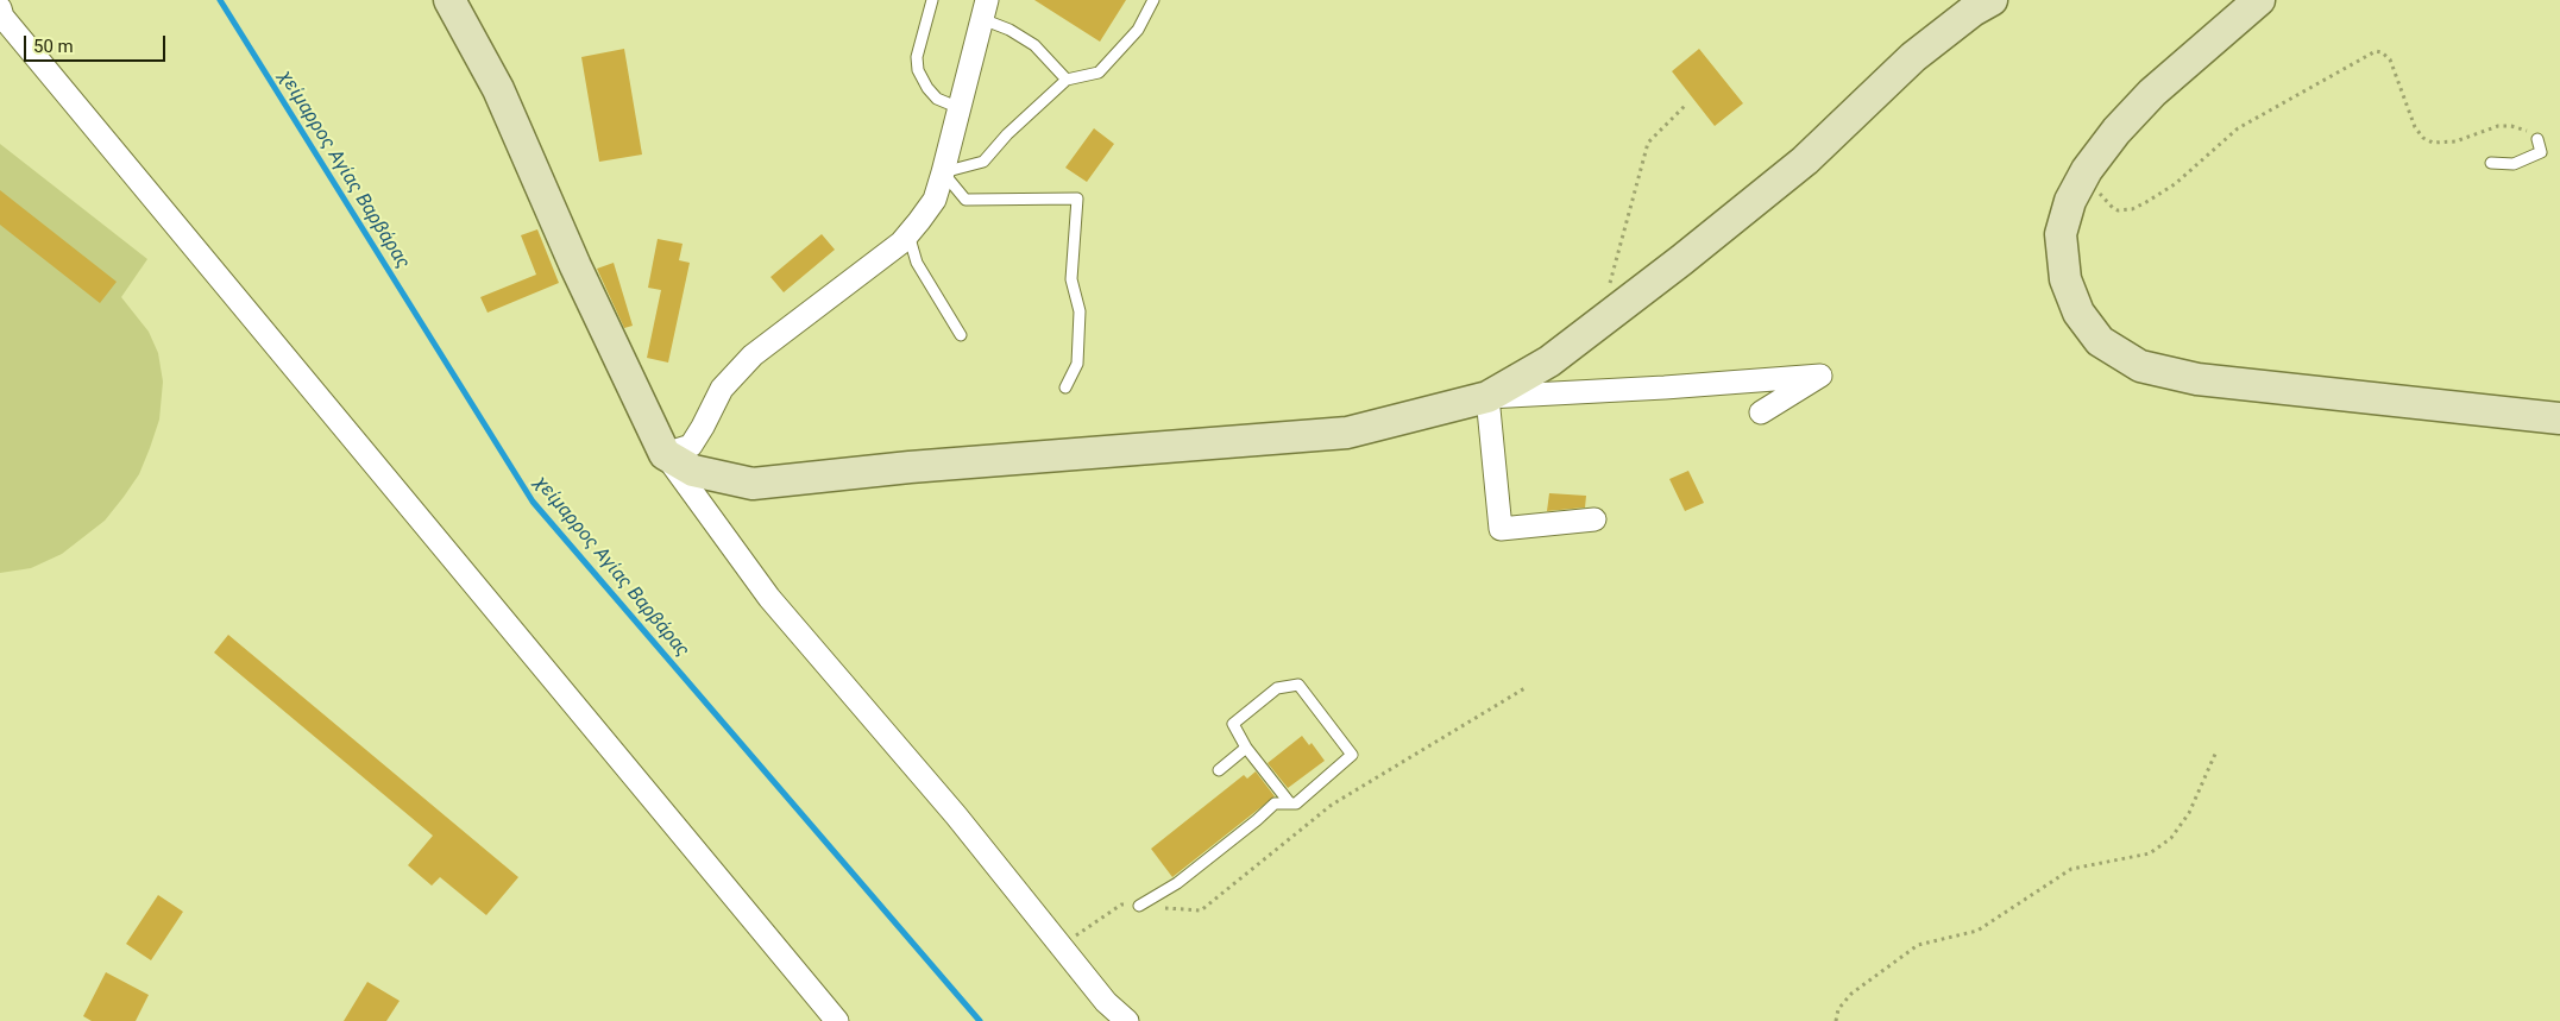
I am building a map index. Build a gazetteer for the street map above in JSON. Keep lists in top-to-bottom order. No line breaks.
{"water":["χείμαρρος Αγίας Βαρβάρας"],"scale_bar":"50 m"}
